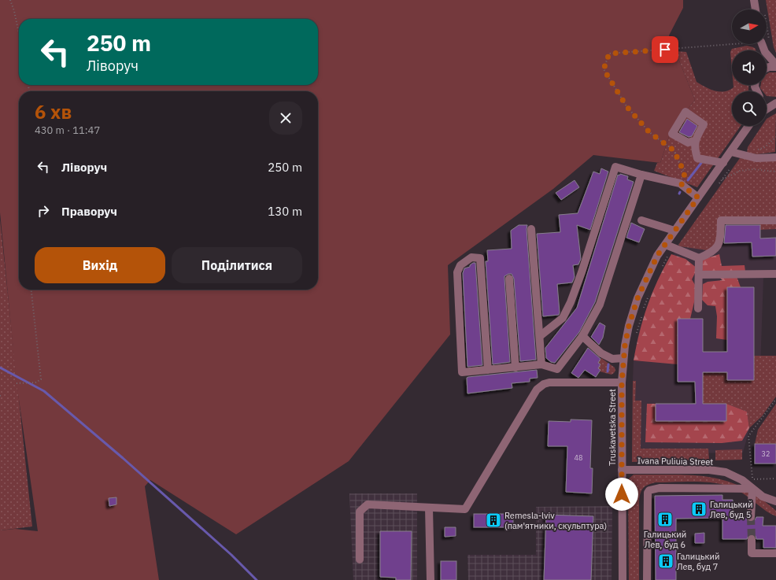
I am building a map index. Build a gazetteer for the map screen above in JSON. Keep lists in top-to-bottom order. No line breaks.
{"streets":{"street":["Truskavetska Street","Ivana Puliuia Street"]},"crossings":[["Truskavetska Street","Ivana Puliuia Street"]],"places":{"building":["Галицький Лев, буд 5","Галицький Лев, буд 6","Remesla-lviv (пам'ятники, скульптура)","Галицький Лев, буд 7"]},"house_numbers":["32","48"],"north":"right","page":{"turn":["250 m","Ліворуч"],"heading":["6 хв","430 m · 11:47"],"list":[{"name":"Ліворуч","value":"250 m"},{"name":"Праворуч","value":"130 m"}],"buttons":["Вихід","Поділитися"]}}
